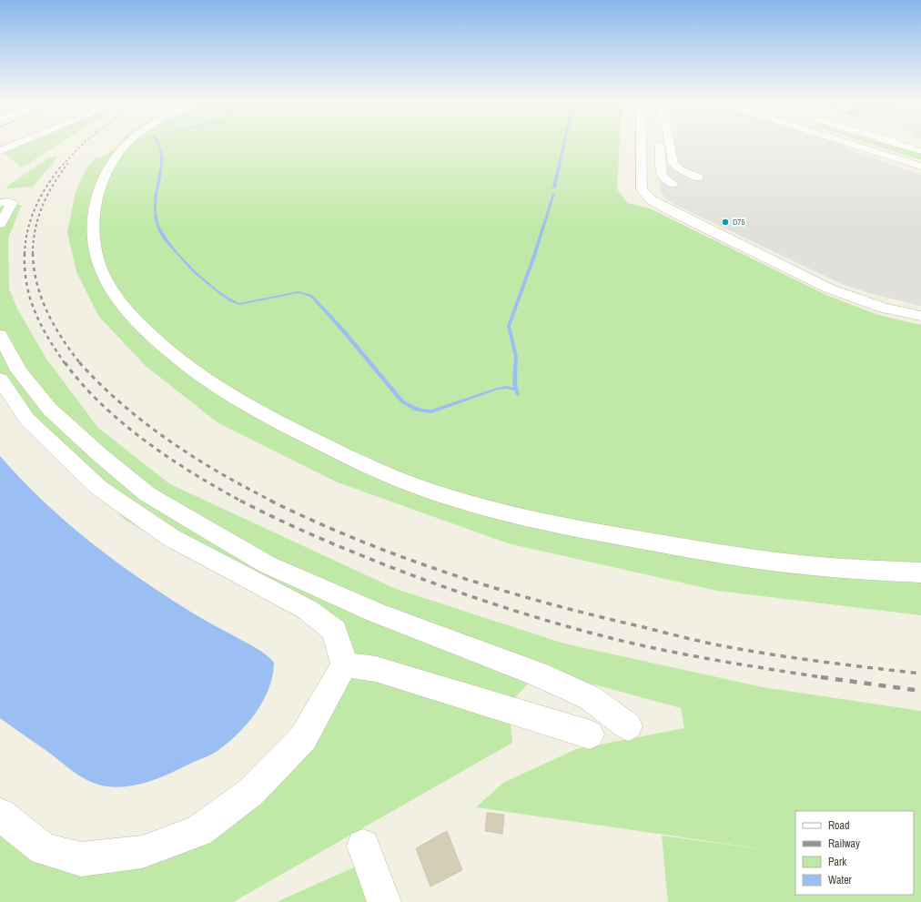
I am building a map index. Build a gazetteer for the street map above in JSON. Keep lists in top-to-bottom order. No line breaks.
{"places":["D75"],"legend":["Road","Railway","Park","Water"]}
